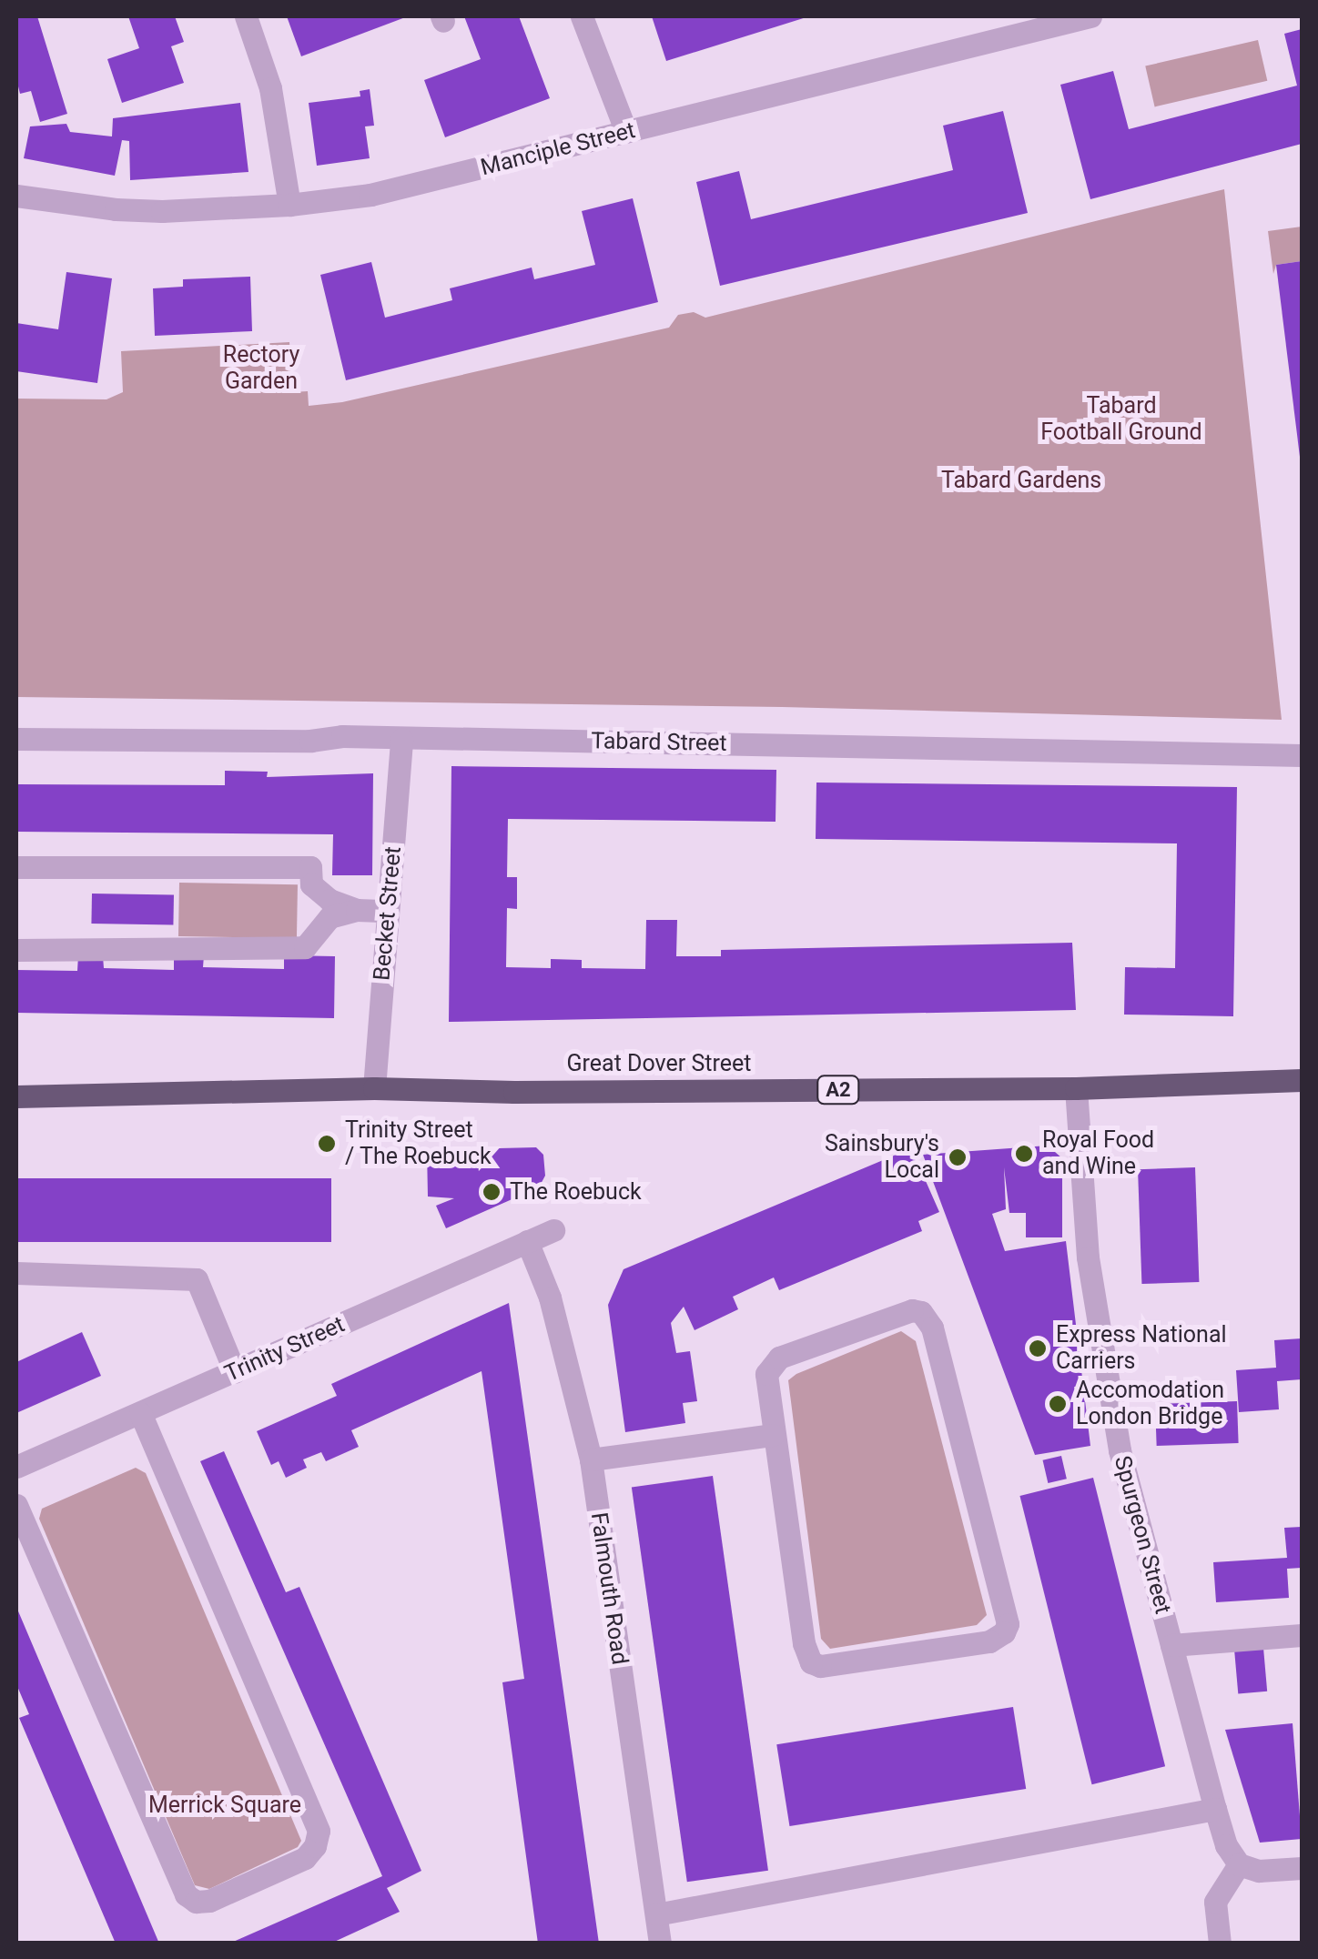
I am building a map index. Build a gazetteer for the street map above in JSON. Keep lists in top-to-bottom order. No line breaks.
{"streets":{"main road":["Great Dover Street","A2"],"street":["Manciple Street","Tabard Street","Becket Street","Trinity Street","Spurgeon Street","Falmouth Road"]},"crossings":[["Tabard Street","Becket Street"],["Becket Street","Great Dover Street"],["Great Dover Street","Spurgeon Street"],["Trinity Street","Falmouth Road"]],"parks":["Rectory Garden","Tabard Football Ground","Tabard Gardens","Merrick Square"],"places":["Trinity Street / The Roebuck","Royal Food and Wine","Sainsbury's Local","The Roebuck","Express National Carriers","Accomodation London Bridge"]}
